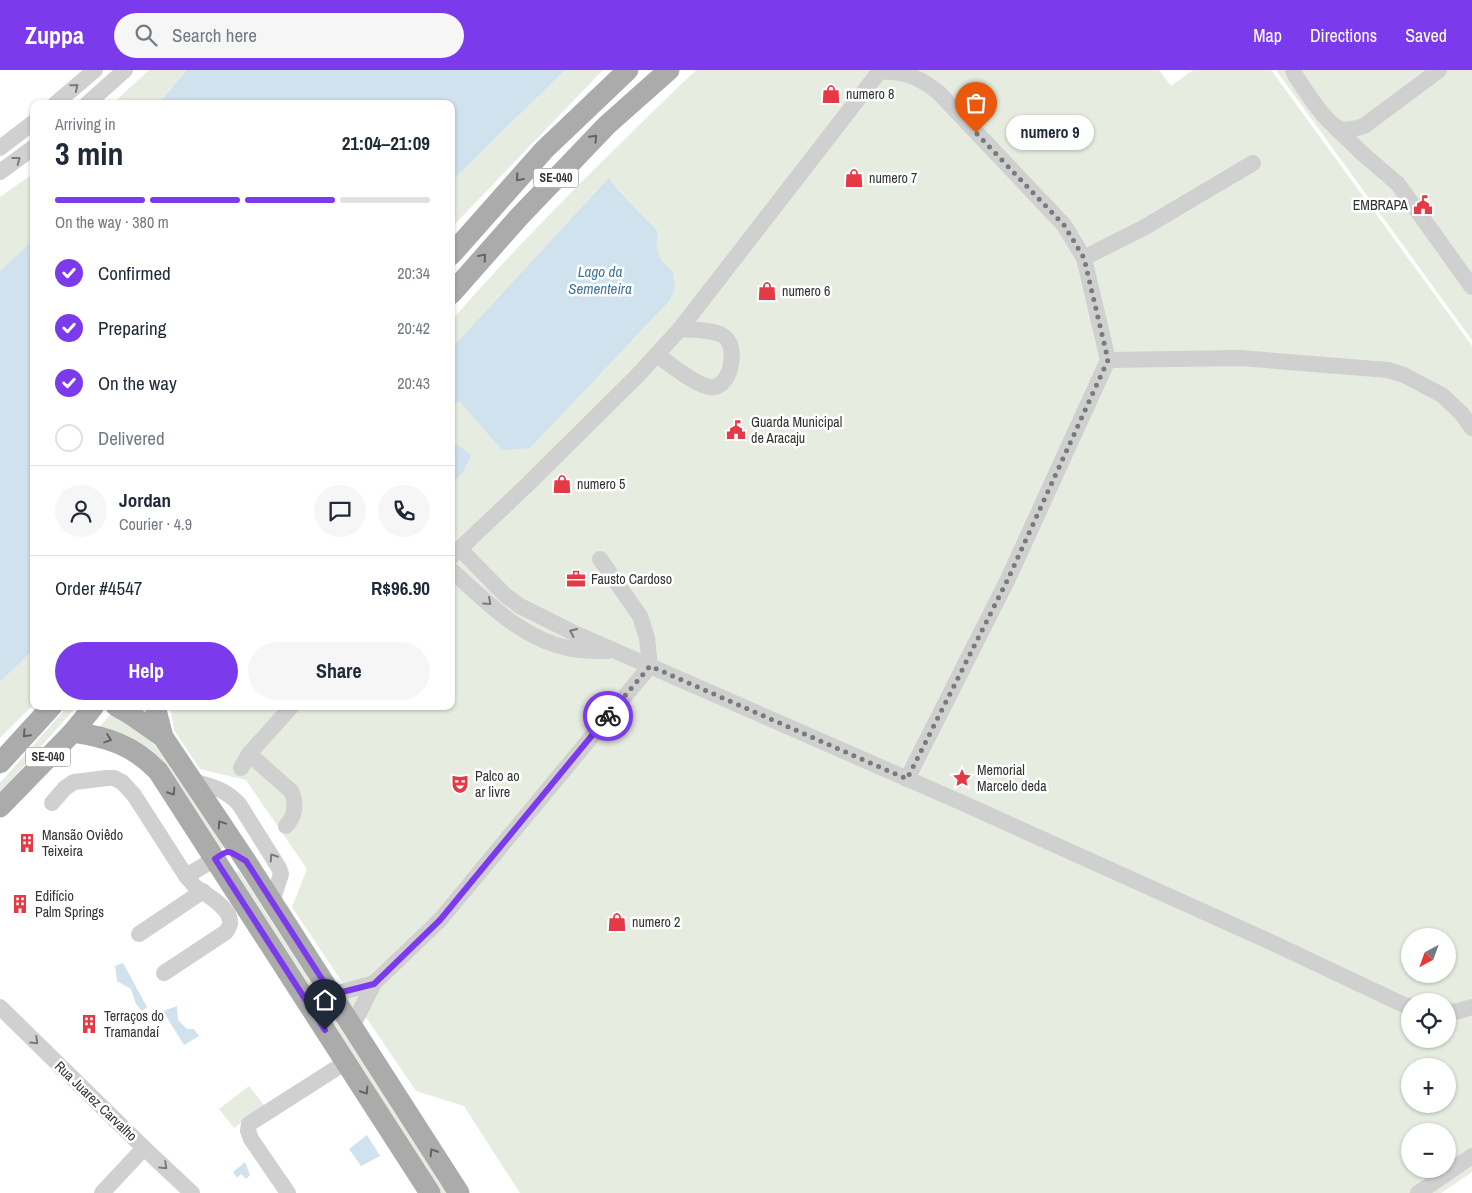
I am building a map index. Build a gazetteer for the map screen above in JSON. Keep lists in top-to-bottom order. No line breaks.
{"streets":{"main road":["SE-040"],"street":["Rua Juarez Carvalho"]},"one_way":["Rua Juarez Carvalho"],"water":["Lago da Sementeira"],"places":{"shop":["numero 8","numero 7","numero 6","numero 5","numero 2"],"other":["numero 9"],"public building":["EMBRAPA","Guarda Municipal de Aracaju"],"office":["Fausto Cardoso"],"place":["Memorial Marcelo deda"],"theatre":["Palco ao ar livre"],"building":["Mansão Oviêdo Teixeira","Edifício Palm Springs","Terraços do Tramandaí"]},"north":"bottom left","page":{"header":"Zuppa","search":"Search here","nav":["Map","Directions","Saved"],"heading":["3 min","Arriving in","21:04–21:09"],"panel":["Jordan","Courier · 4.9","Order #4547","R$96.90"],"bubble":"numero 9","bar":"On the way · 380 m","list":[["Confirmed","20:34"],["Preparing","20:42"],["On the way","20:43"],"Delivered"],"buttons":["Help","Share"],"map_buttons":["+","−"]}}
